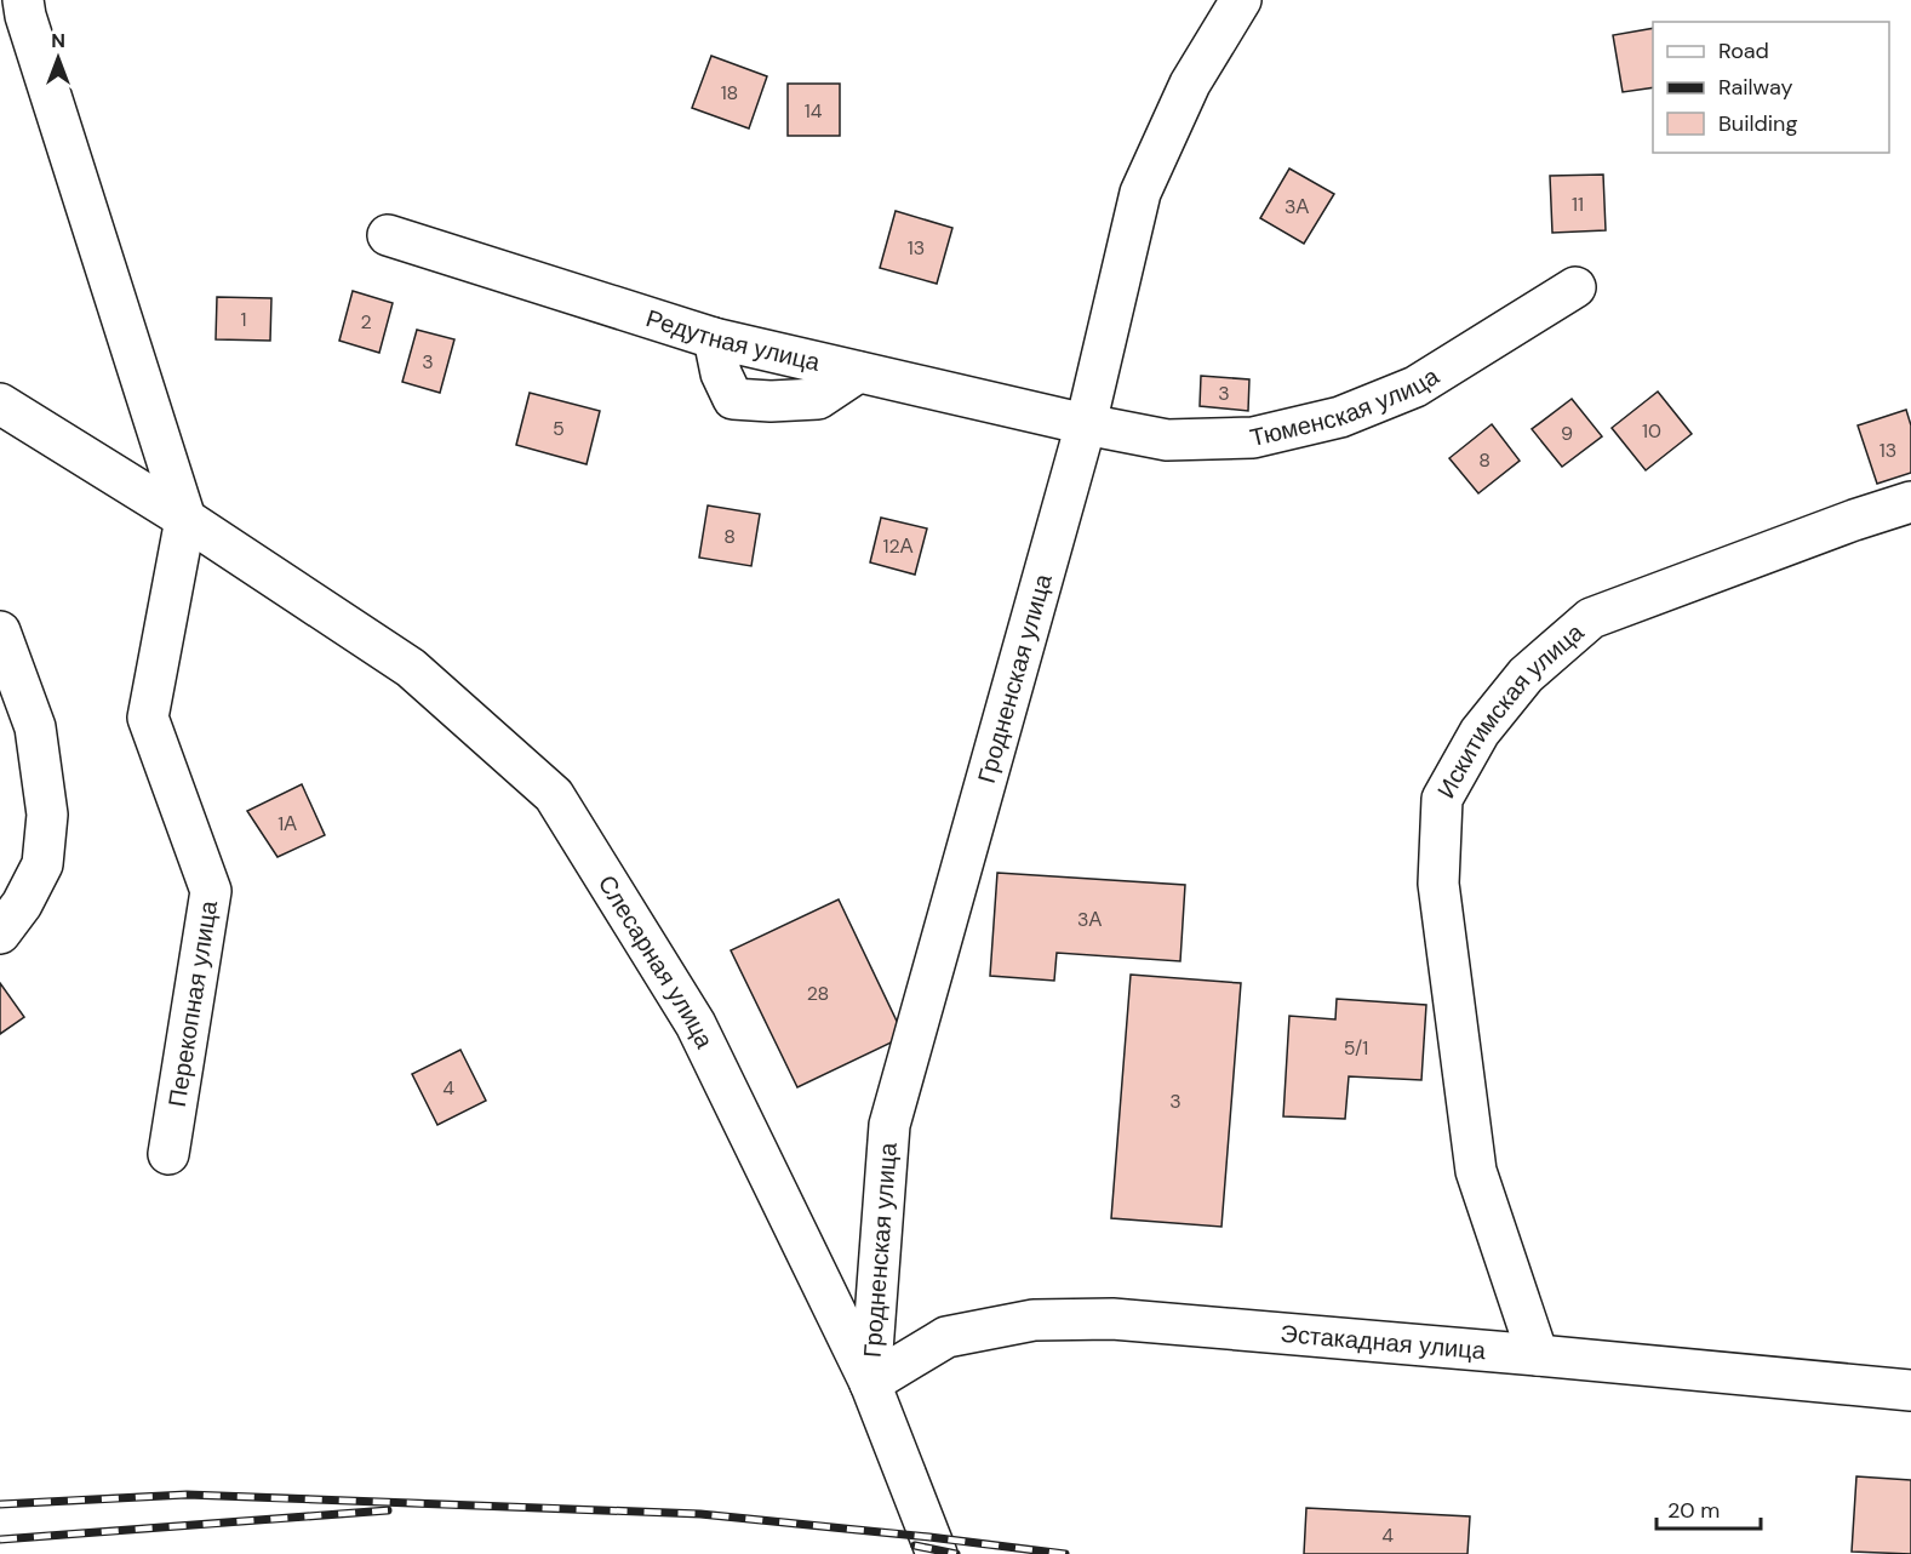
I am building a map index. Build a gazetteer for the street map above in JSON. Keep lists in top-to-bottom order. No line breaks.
{"streets":{"street":["Редутная улица","Тюменская улица","Гродненская улица","Искитимская улица","Слесарная улица","Перекопная улица","Эстакадная улица"]},"crossings":[["Редутная улица","Тюменская улица"],["Редутная улица","Гродненская улица"],["Тюменская улица","Гродненская улица"],["Гродненская улица","Слесарная улица"],["Гродненская улица","Эстакадная улица"],["Искитимская улица","Эстакадная улица"],["Слесарная улица","Перекопная улица"],["Слесарная улица","Эстакадная улица"]],"house_numbers":["18","14","11","3А","13","1","2","3","3","5","10","9","13","8","8","12А","1А","3А","28","5/1","4","3","4"],"legend":["Road","Railway","Building"],"scale_bar":"20 m","north":"top"}
